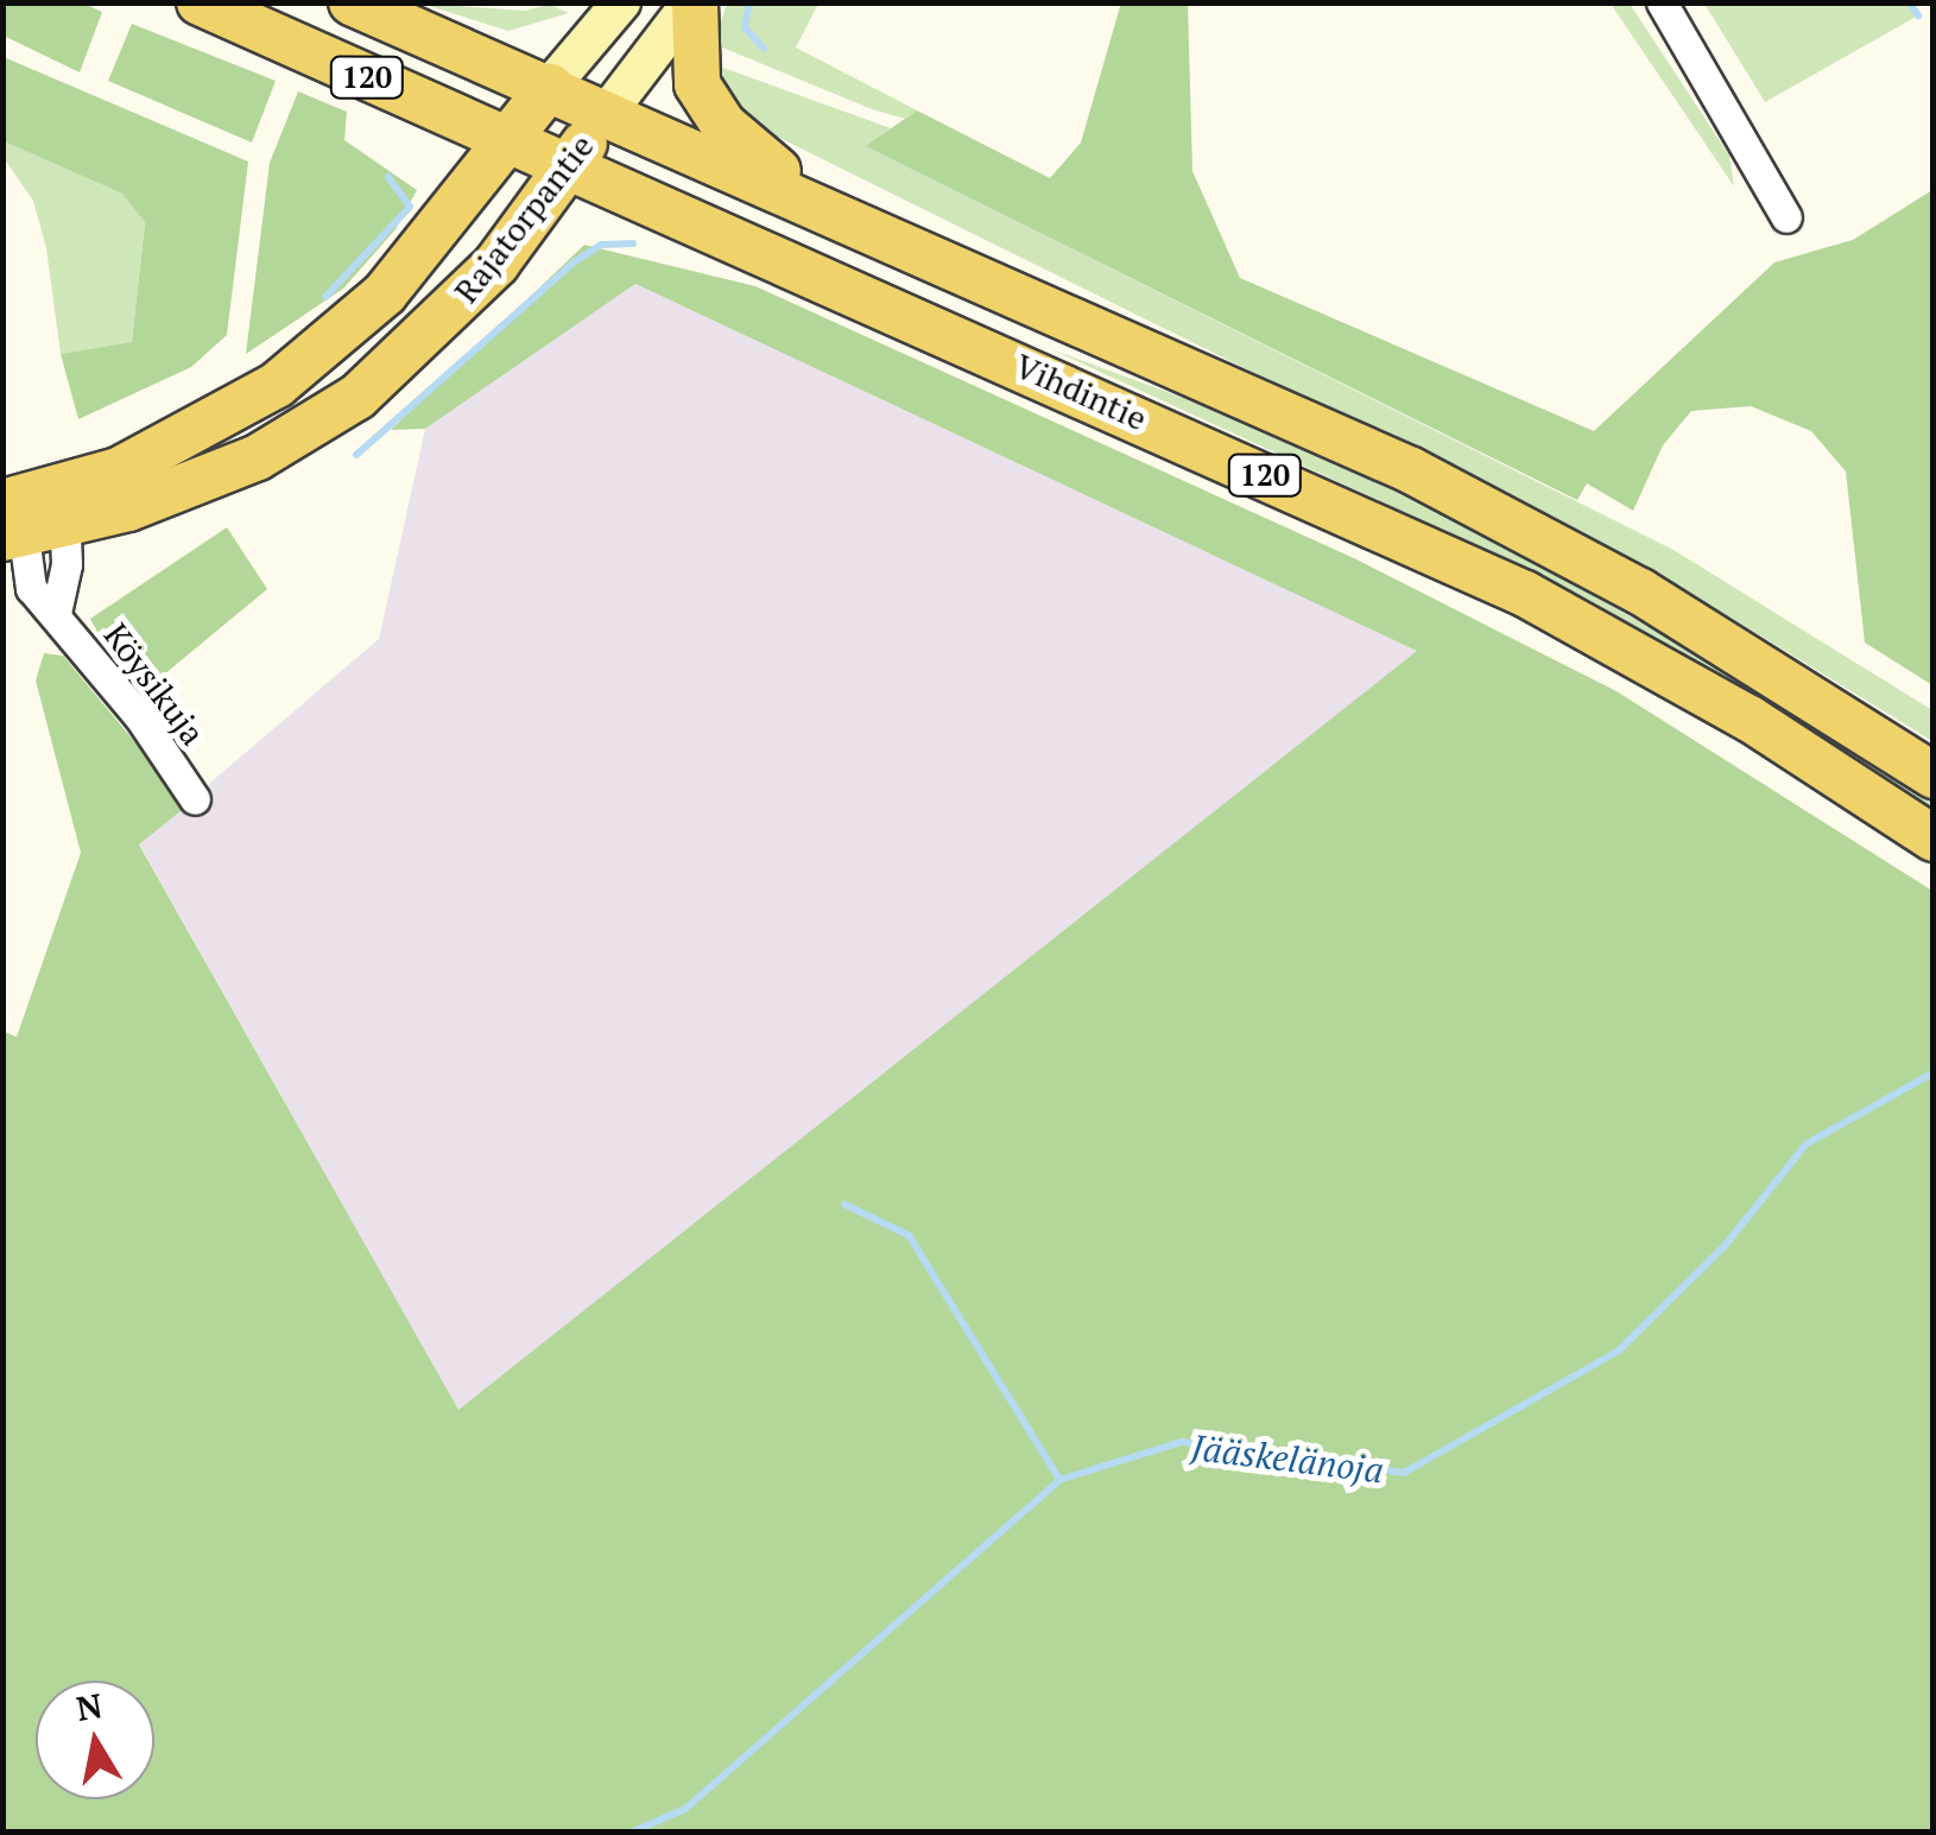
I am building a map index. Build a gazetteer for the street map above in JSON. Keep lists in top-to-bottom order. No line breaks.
{"streets":{"main road":["120","Rajatorpantie","Vihdintie"],"street":["Köysikuja"]},"crossings":[["Rajatorpantie","Vihdintie"],["Rajatorpantie","Köysikuja"]],"water":["Jääskelänoja"],"north":"top"}
